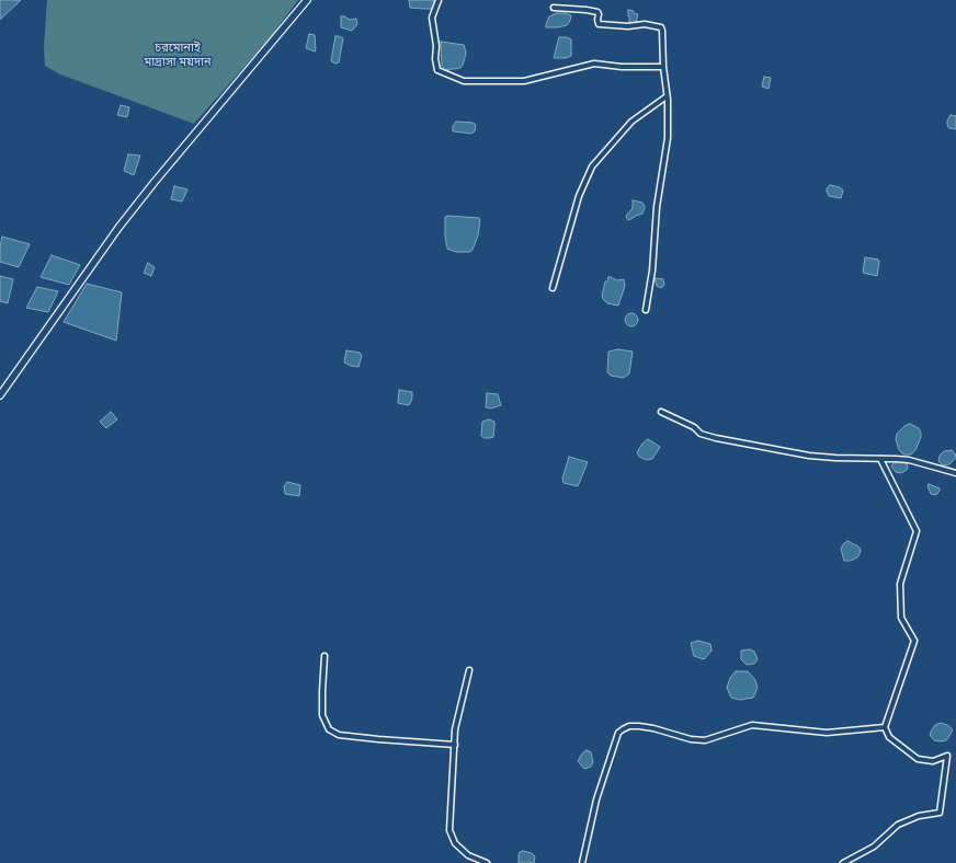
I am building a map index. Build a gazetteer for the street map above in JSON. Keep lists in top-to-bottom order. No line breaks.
{"parks":["চরমোনাই মাদ্রাসা ময়দান"]}
